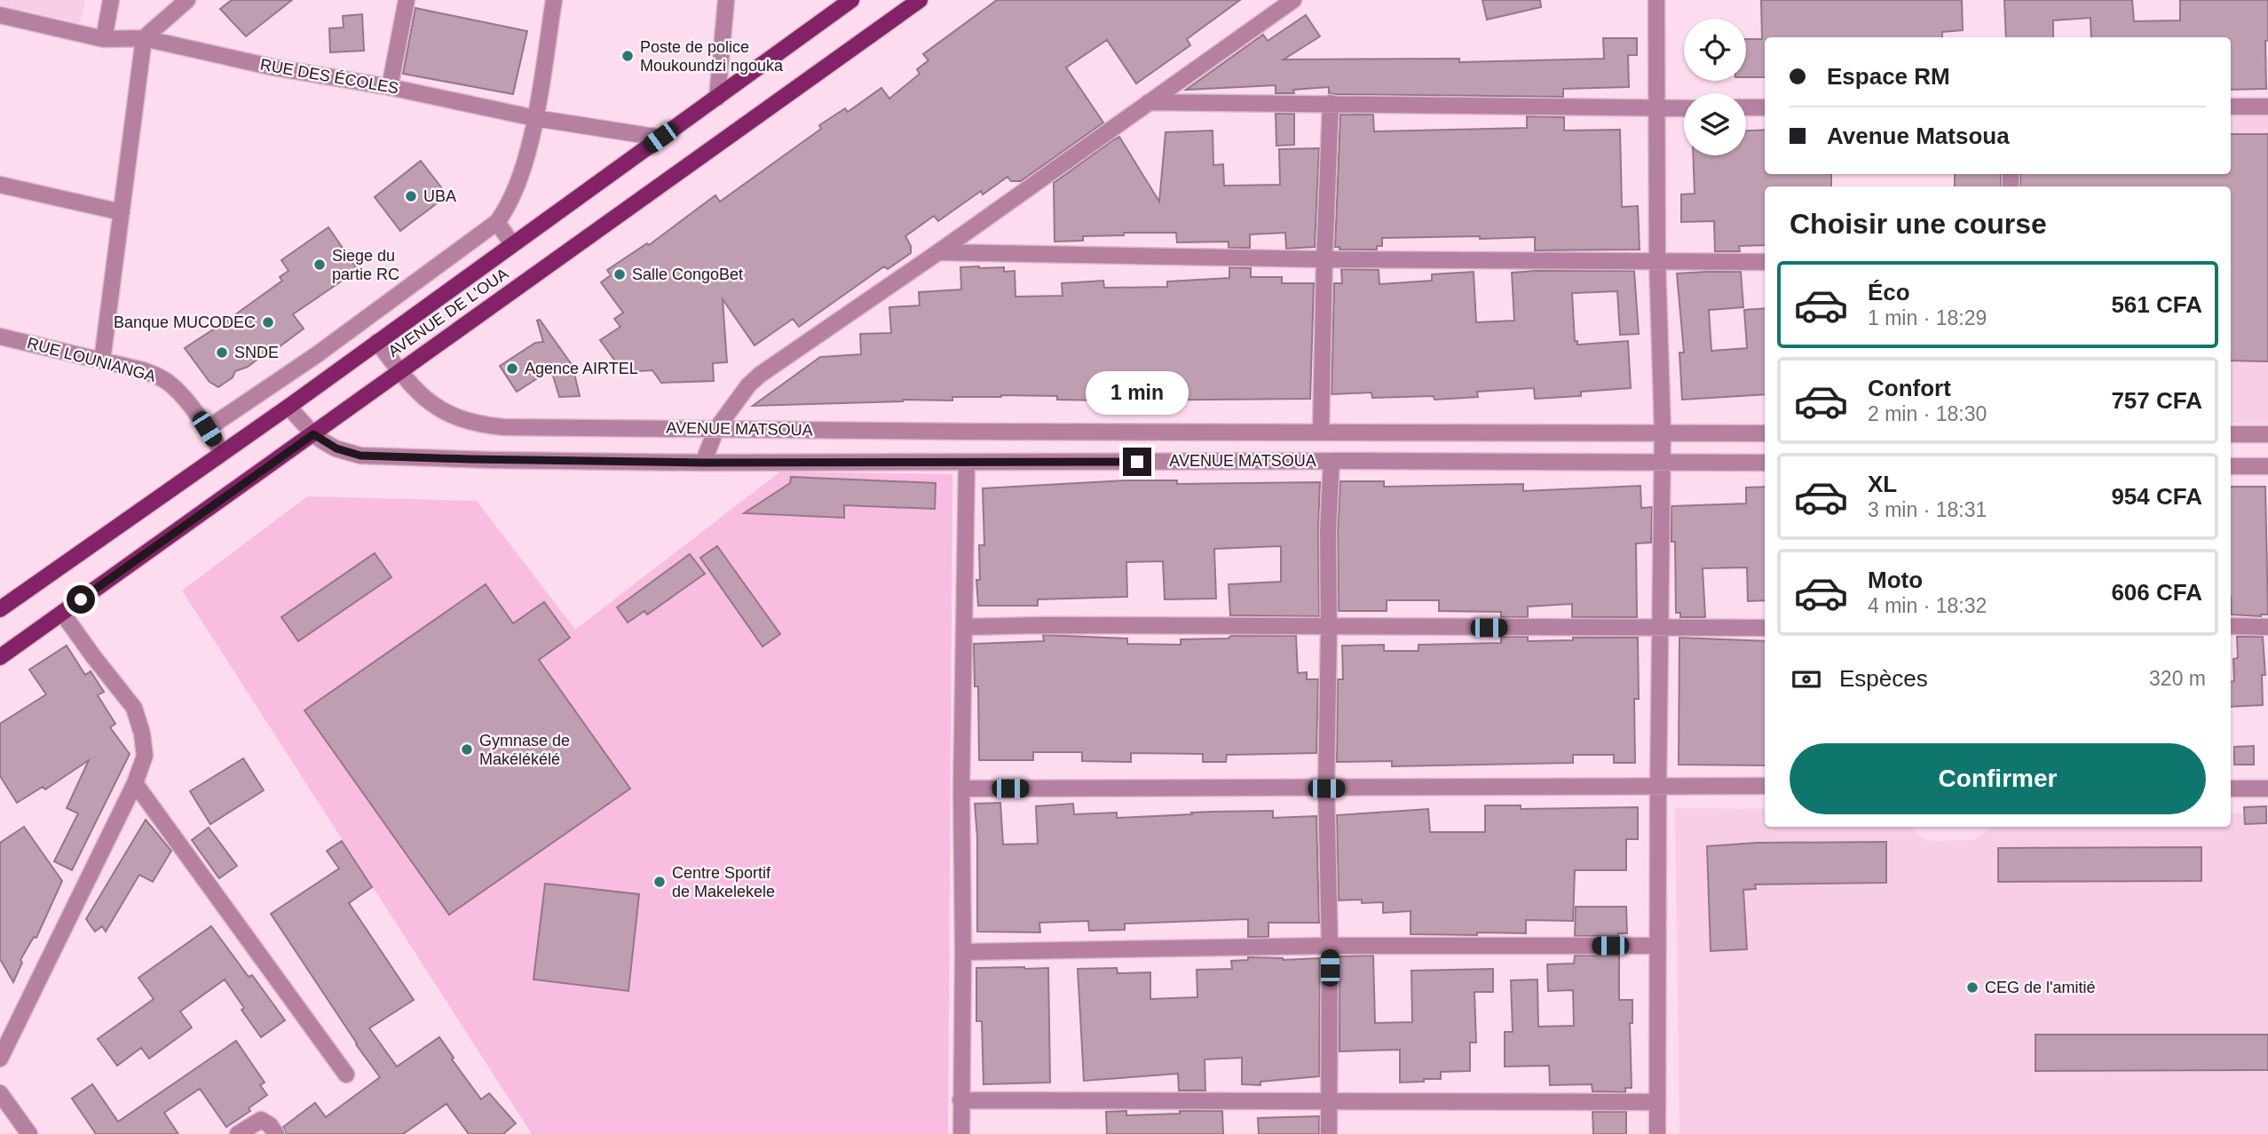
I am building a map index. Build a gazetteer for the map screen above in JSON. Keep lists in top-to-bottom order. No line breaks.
{"streets":{"main road":["AVENUE DE L'OUA"],"street":["RUE DES ÉCOLES","RUE LOUNIANGA","AVENUE MATSOUA"]},"crossings":[["RUE DES ÉCOLES","AVENUE DE L'OUA"],["AVENUE DE L'OUA","RUE LOUNIANGA"],["AVENUE DE L'OUA","AVENUE MATSOUA"]],"places":["Poste de police Moukoundzi ngouka","UBA","Siege du partie RC","Salle CongoBet","Banque MUCODEC","SNDE","Agence AIRTEL","Gymnase de Makélékélé","Centre Sportif de Makelekele","CEG de l'amitié"],"page":{"banner":["Espace RM","Avenue Matsoua"],"heading":"Choisir une course","list":[{"name":"Éco","note":"1 min · 18:29","value":"561 CFA"},{"name":"Confort","note":"2 min · 18:30","value":"757 CFA"},{"name":"XL","note":"3 min · 18:31","value":"954 CFA"},{"name":"Moto","note":"4 min · 18:32","value":"606 CFA"}],"bubble":"1 min","pay":["Espèces","320 m"],"buttons":"Confirmer"}}
